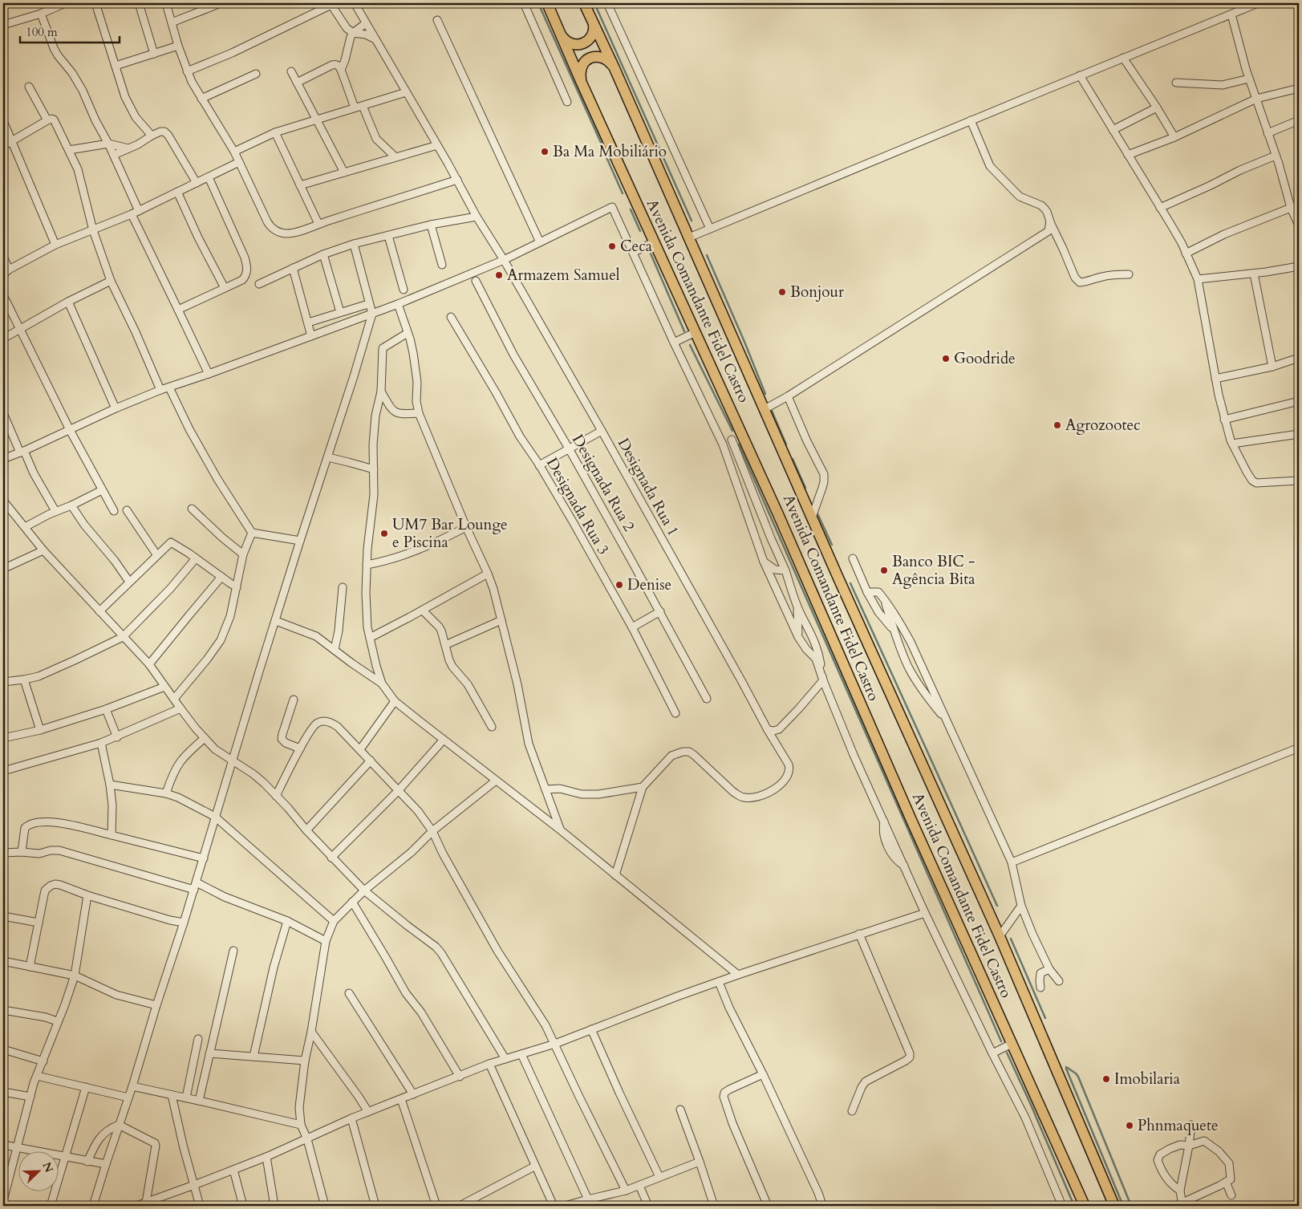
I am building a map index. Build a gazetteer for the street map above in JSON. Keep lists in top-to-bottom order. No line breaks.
{"streets":{"highway":["Avenida Comandante Fidel Castro"],"street":["Designada Rua 2","Designada Rua 1","Designada Rua 3"]},"places":["Ba Ma Mobiliário","Ceca","Armazem Samuel","Bonjour","Goodride","Agrozootec","UM7 Bar Lounge e Piscina","Banco BIC - Agência Bita","Denise","Imobilaria","Phnmaquete"],"scale_bar":"100 m","north":"top right"}
